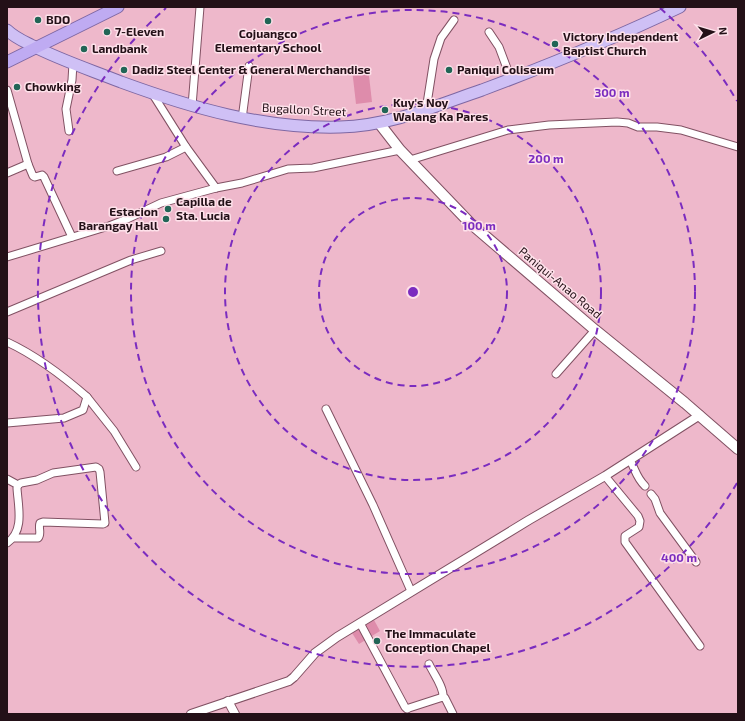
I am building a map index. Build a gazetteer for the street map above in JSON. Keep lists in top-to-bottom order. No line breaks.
{"streets":{"main road":["Bugallon Street","Paniqui-Anao Road"]},"crossings":[["Bugallon Street","Paniqui-Anao Road"]],"places":["BDO","Cojuangco Elementary School","7-Eleven","Victory Independent Baptist Church","Landbank","Dadiz Steel Center & General Merchandise","Paniqui Coliseum","Chowking","Kuy's Noy Walang Ka Pares","Capilla de Sta. Lucia","Estacion Barangay Hall","The Immaculate Conception Chapel"],"north":"right","rings":["300 m","200 m","100 m","400 m"]}
